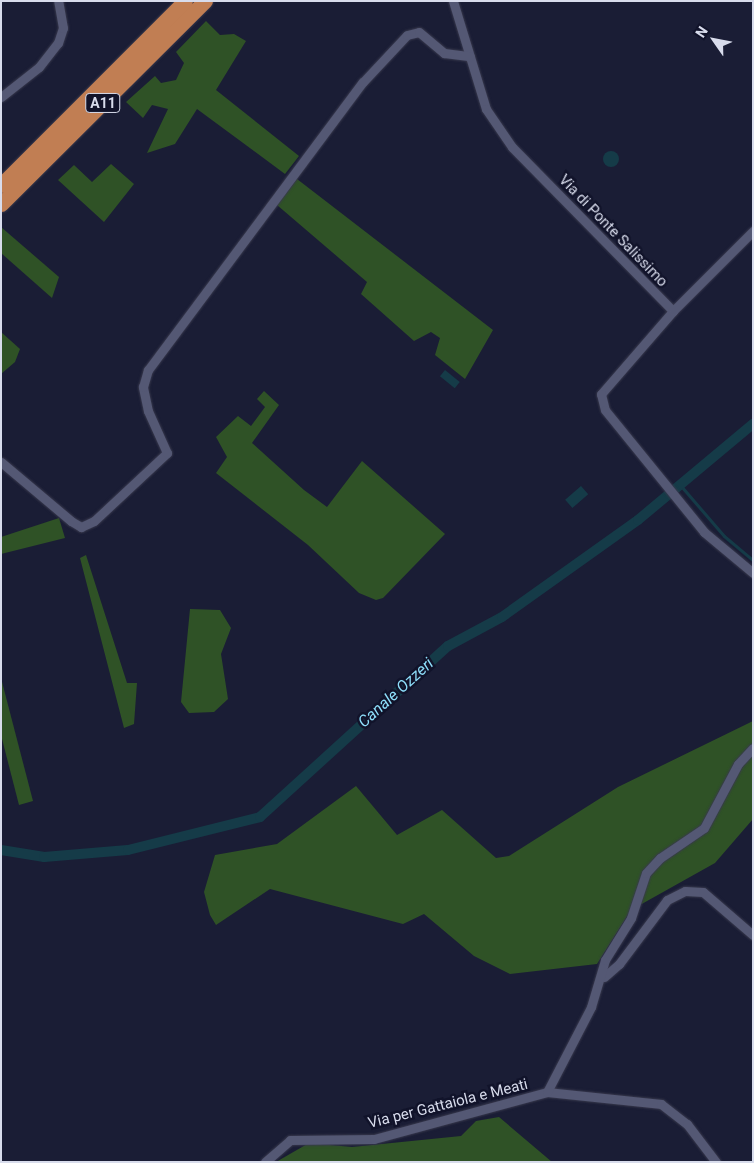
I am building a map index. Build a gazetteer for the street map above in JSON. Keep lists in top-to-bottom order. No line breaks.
{"streets":{"highway":["A11"],"street":["Via di Ponte Salissimo","Via per Gattaiola e Meati"]},"water":["Canale Ozzeri"],"north":"top left"}
